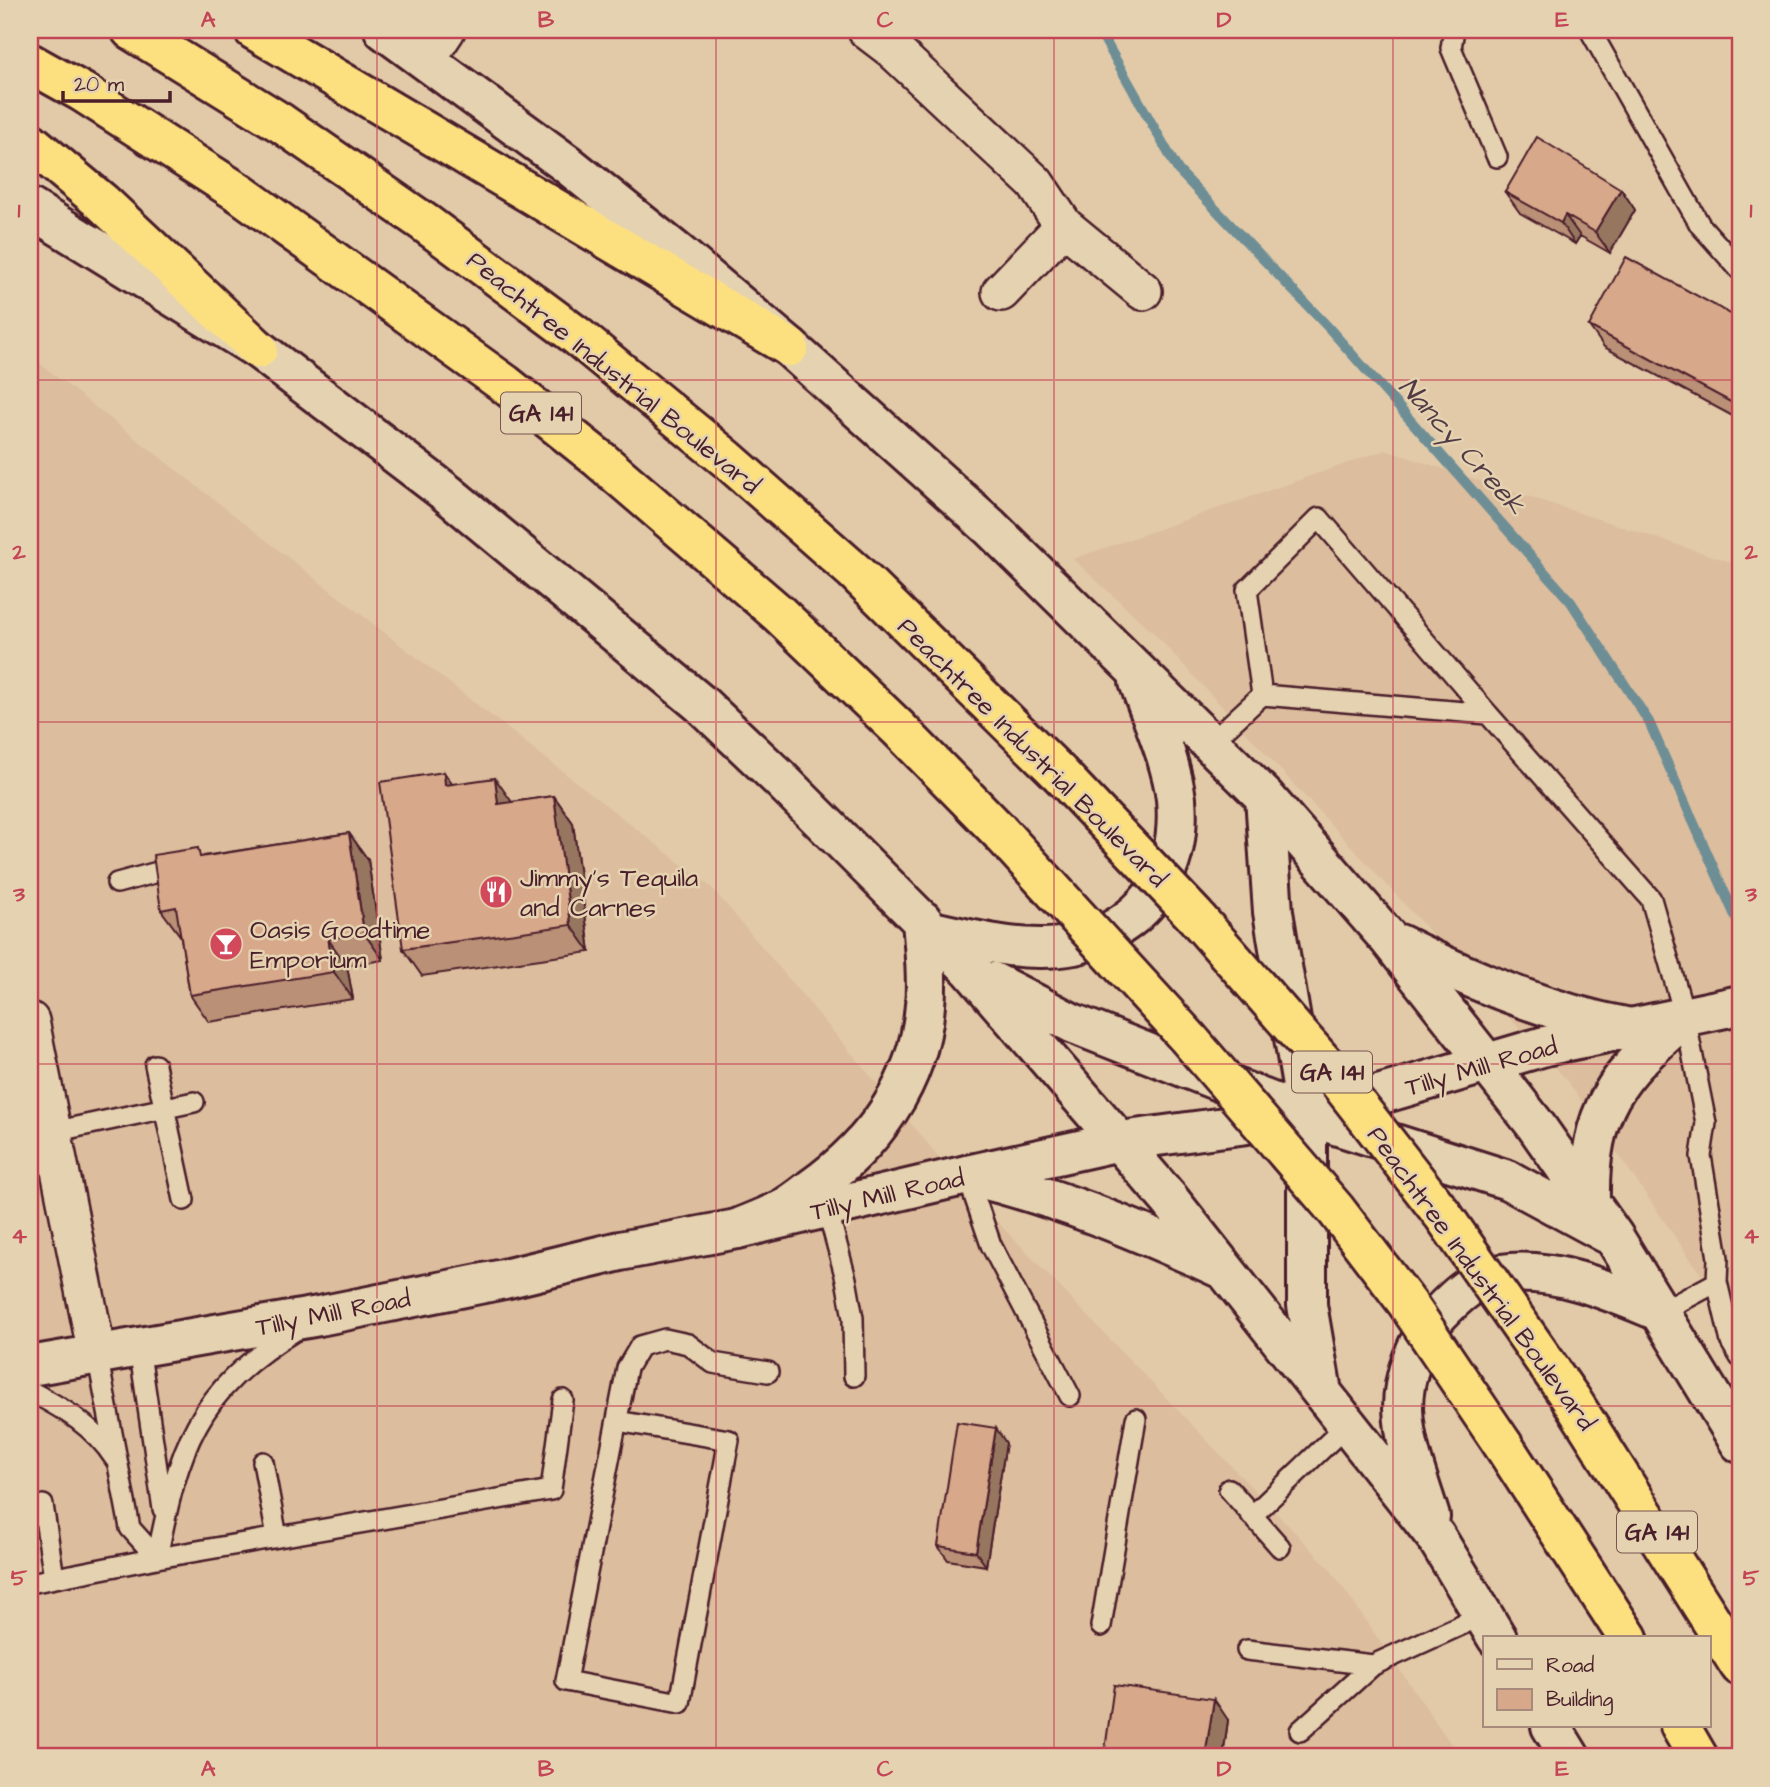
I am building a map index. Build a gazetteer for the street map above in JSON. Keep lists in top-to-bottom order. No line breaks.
{"streets":{"highway":["Peachtree Industrial Boulevard","GA 141"],"main road":["Tilly Mill Road"]},"water":["Nancy Creek"],"places":{"restaurant":["Jimmy's Tequila and Carnes"],"bar":["Oasis Goodtime Emporium"]},"legend":["Road","Building"],"scale_bar":"20 m","grid":{"columns":["A","B","C","D","E"],"rows":["1","2","3","4","5"]}}
